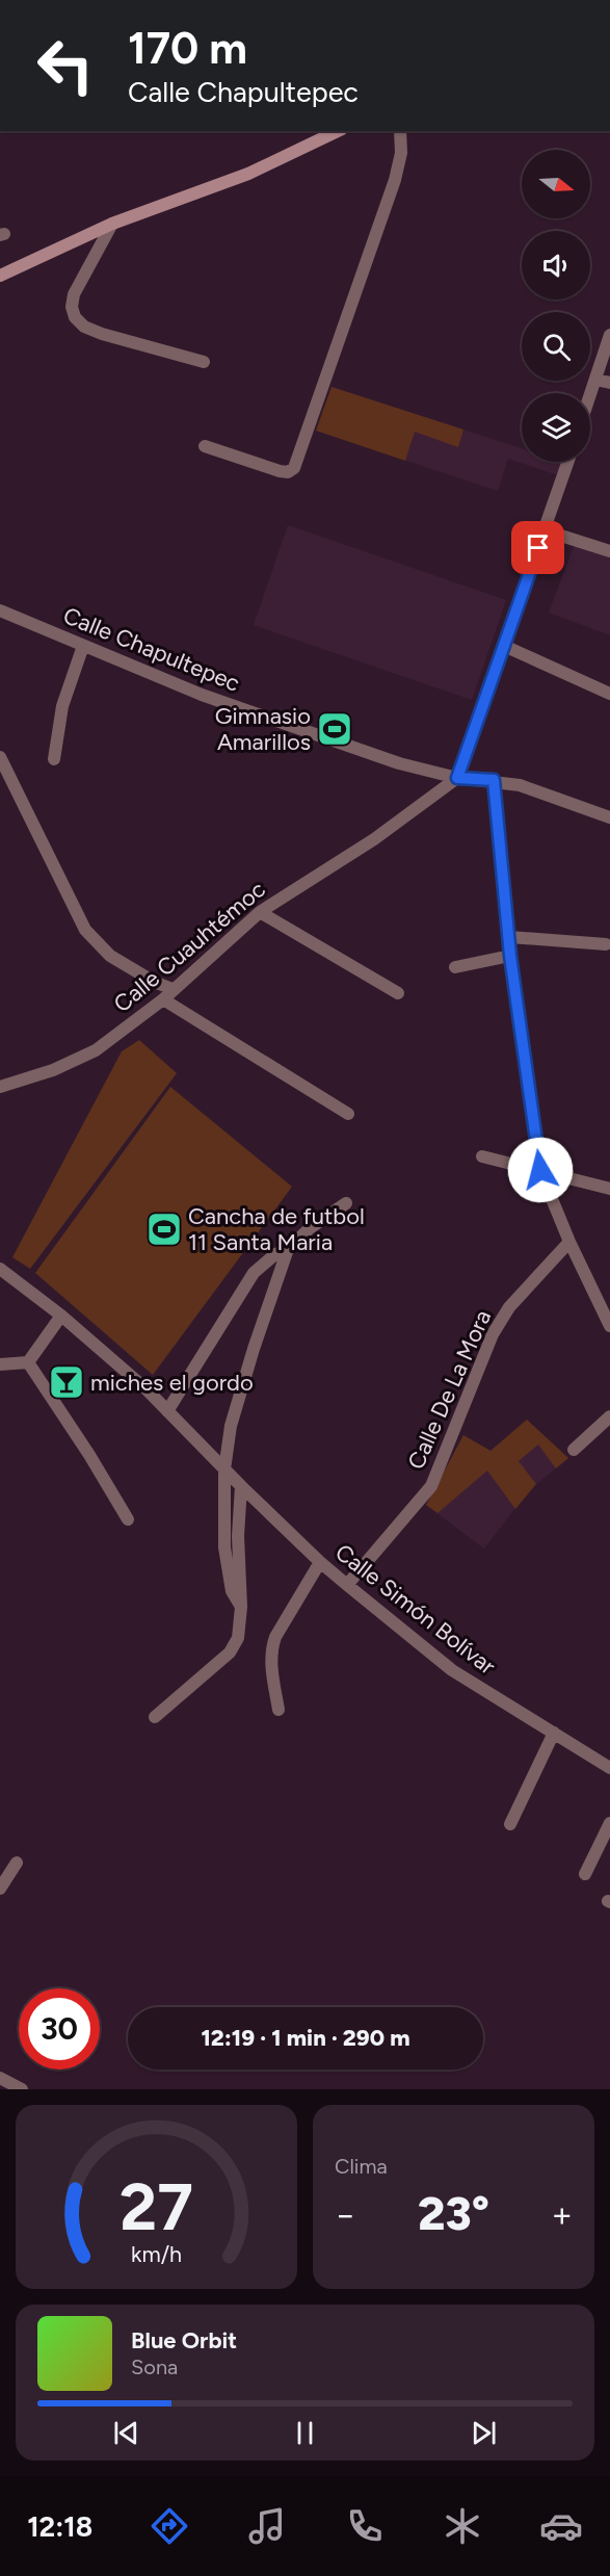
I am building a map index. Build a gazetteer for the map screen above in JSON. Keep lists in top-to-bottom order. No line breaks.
{"streets":{"street":["Calle Chapultepec","Calle Cuauhtémoc","Calle De La Mora","Calle Simón Bolívar"]},"crossings":[["Calle Chapultepec","Calle Cuauhtémoc"],["Calle De La Mora","Calle Simón Bolívar"]],"places":{"sports":["Gimnasio Amarillos","Cancha de futbol 11 Santa Maria"],"bar":["miches el gordo"]},"north":"right","page":{"turn":["170 m","Calle Chapultepec"],"limit":"30","trip":"12:19 · 1 min · 290 m","tile":"Clima","heat":["−","23°","+"],"song":["Blue Orbit","Sona"],"tabs":"12:18","gauge":["27","km/h"]}}
